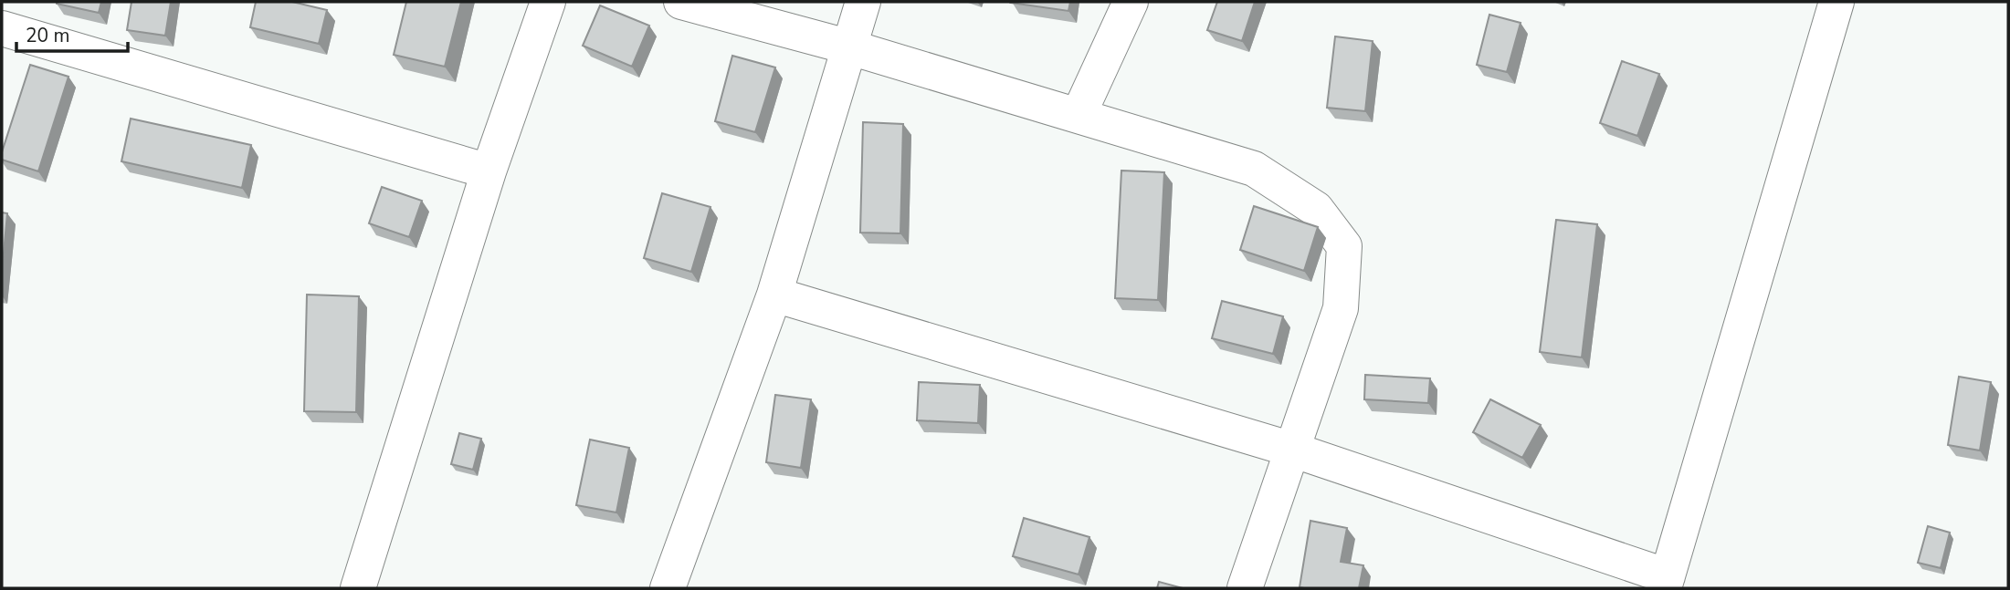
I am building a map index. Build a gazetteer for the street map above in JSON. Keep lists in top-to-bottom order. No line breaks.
{"scale_bar":"20 m"}
